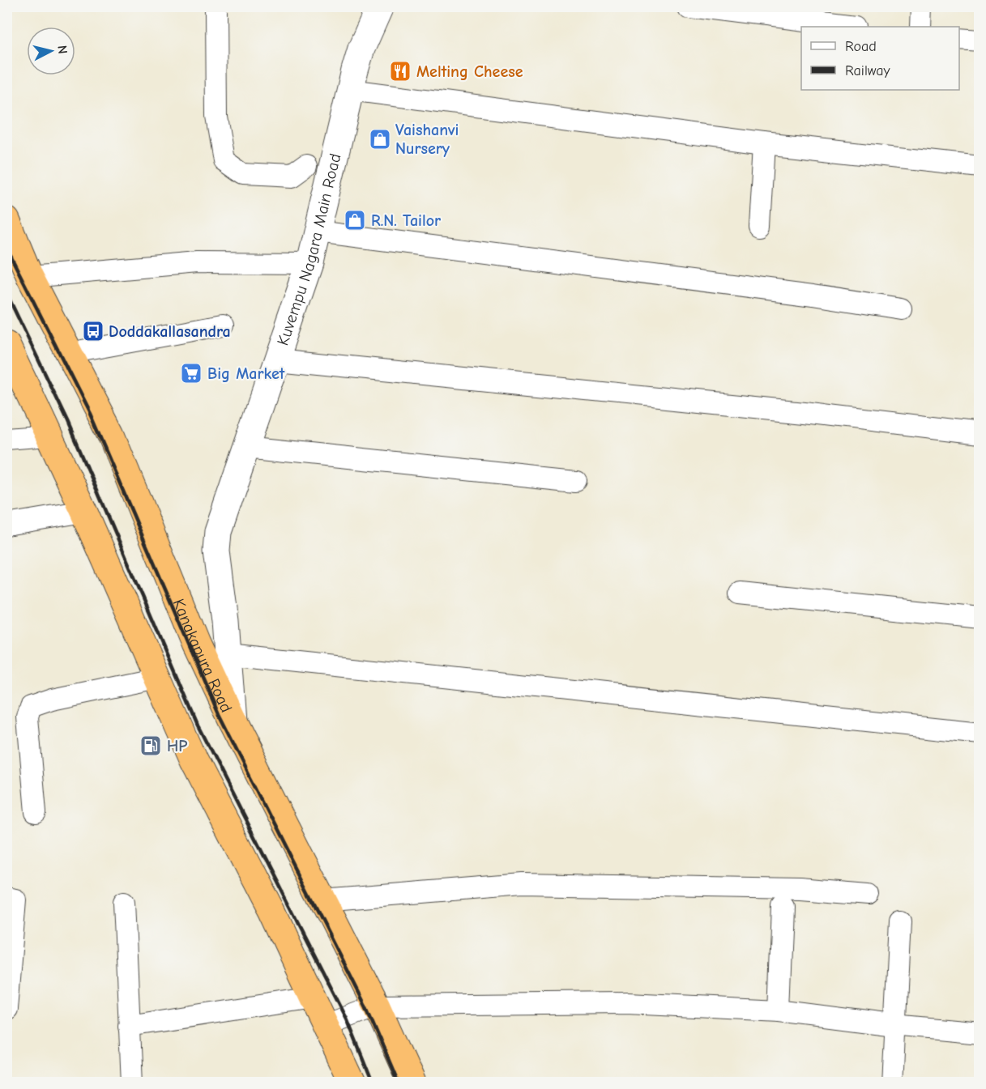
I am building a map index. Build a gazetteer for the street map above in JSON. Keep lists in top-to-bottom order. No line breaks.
{"streets":{"highway":["Kanakapura Road"],"street":["Kuvempu Nagara Main Road"]},"crossings":[["Kuvempu Nagara Main Road","Kanakapura Road"]],"places":{"restaurant":["Melting Cheese"],"shop":["Vaishanvi Nursery","R.N. Tailor"],"bus stop":["Doddakallasandra"],"supermarket":["Big Market"],"fuel station":["HP"]},"legend":["Road","Railway"],"north":"right"}
